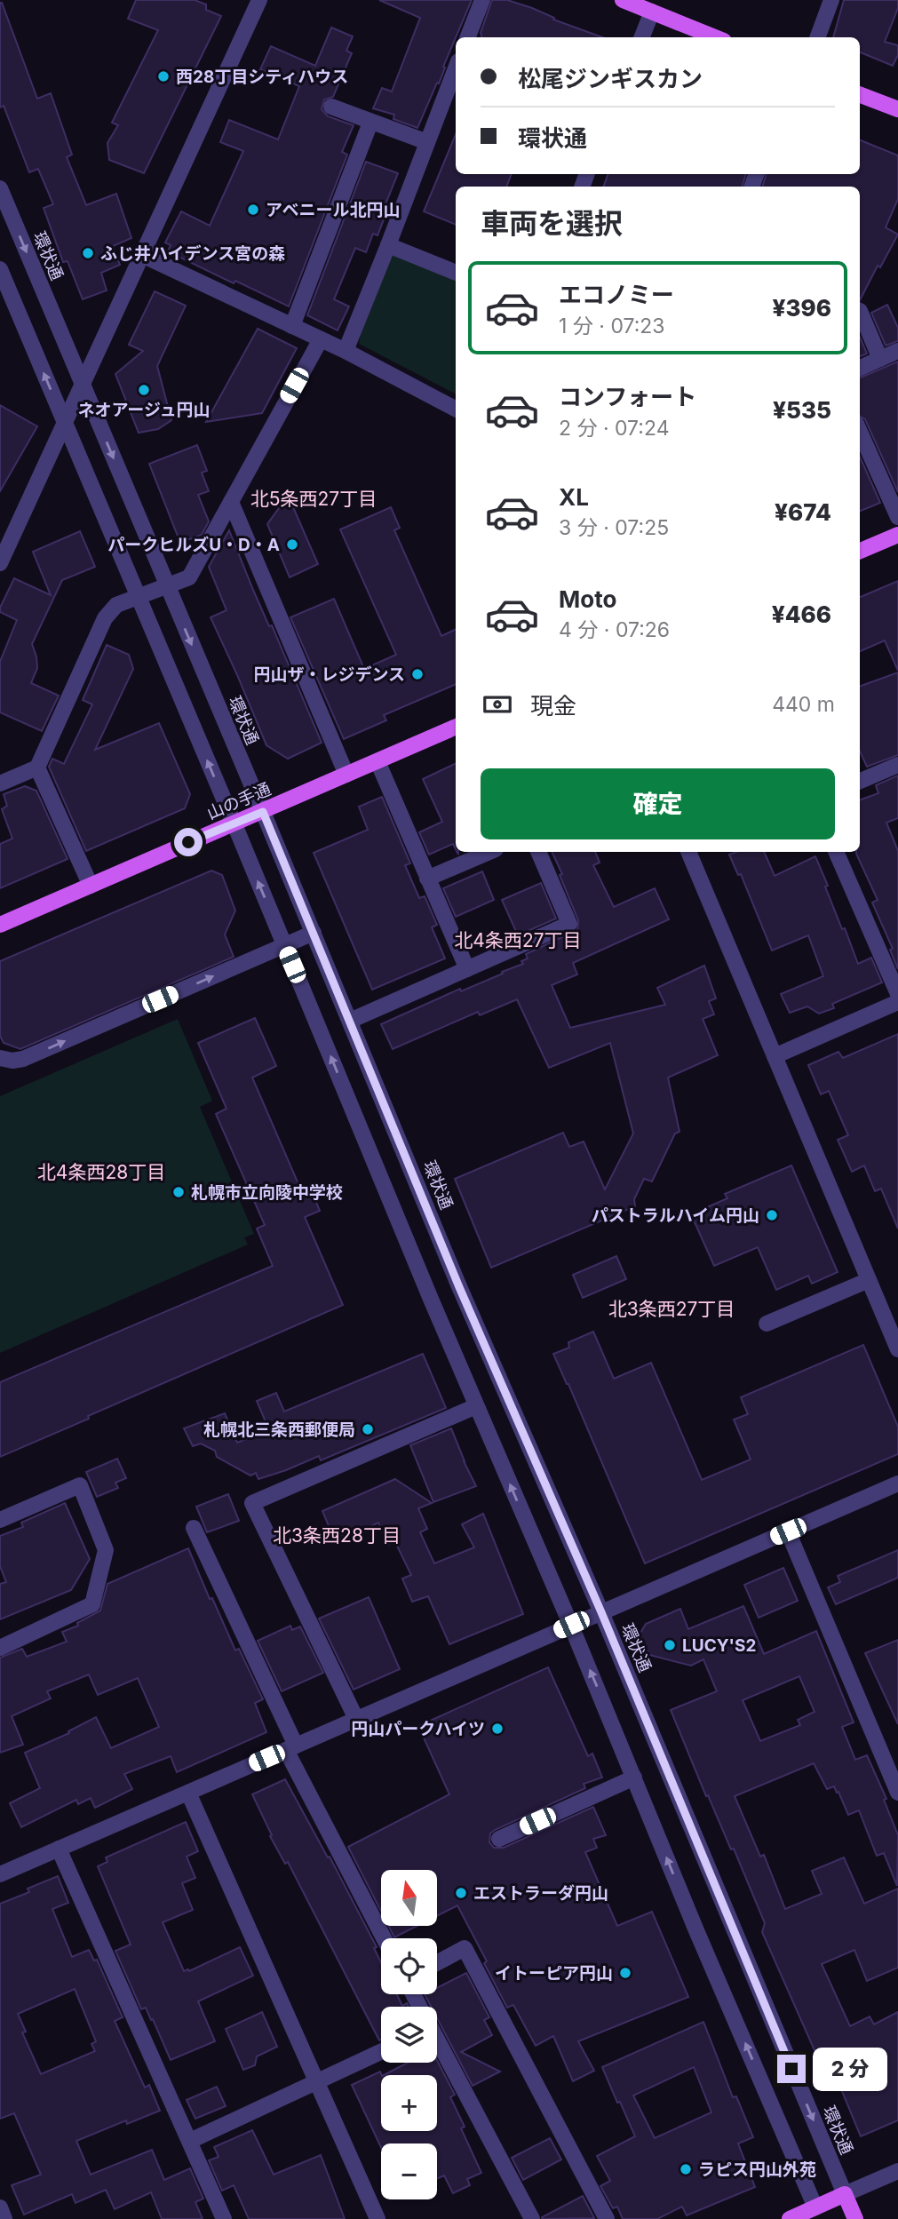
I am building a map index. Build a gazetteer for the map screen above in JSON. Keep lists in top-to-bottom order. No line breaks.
{"streets":{"main road":["山の手通"],"street":["環状通"]},"crossings":[["環状通","山の手通"]],"districts":["北5条西27丁目","北4条西27丁目","北4条西28丁目","北3条西27丁目","北3条西28丁目"],"places":["西28丁目シティハウス","アベニール北円山","ふじ井ハイデンス宮の森","ネオアージュ円山","パークヒルズU・D・A","円山ザ・レジデンス","札幌市立向陵中学校","パストラルハイム円山","札幌北三条西郵便局","LUCY'S2","円山パークハイツ","エストラーダ円山","イトーピア円山","ラピス円山外苑"],"north":"top","page":{"banner":["松尾ジンギスカン","環状通"],"heading":"車両を選択","list":[{"name":"エコノミー","note":"1 分 · 07:23","value":"¥396"},{"name":"コンフォート","note":"2 分 · 07:24","value":"¥535"},{"name":"XL","note":"3 分 · 07:25","value":"¥674"},{"name":"Moto","note":"4 分 · 07:26","value":"¥466"}],"pay":["現金","440 m"],"buttons":"確定","map_buttons":["+","−"],"bubble":"2 分"}}
